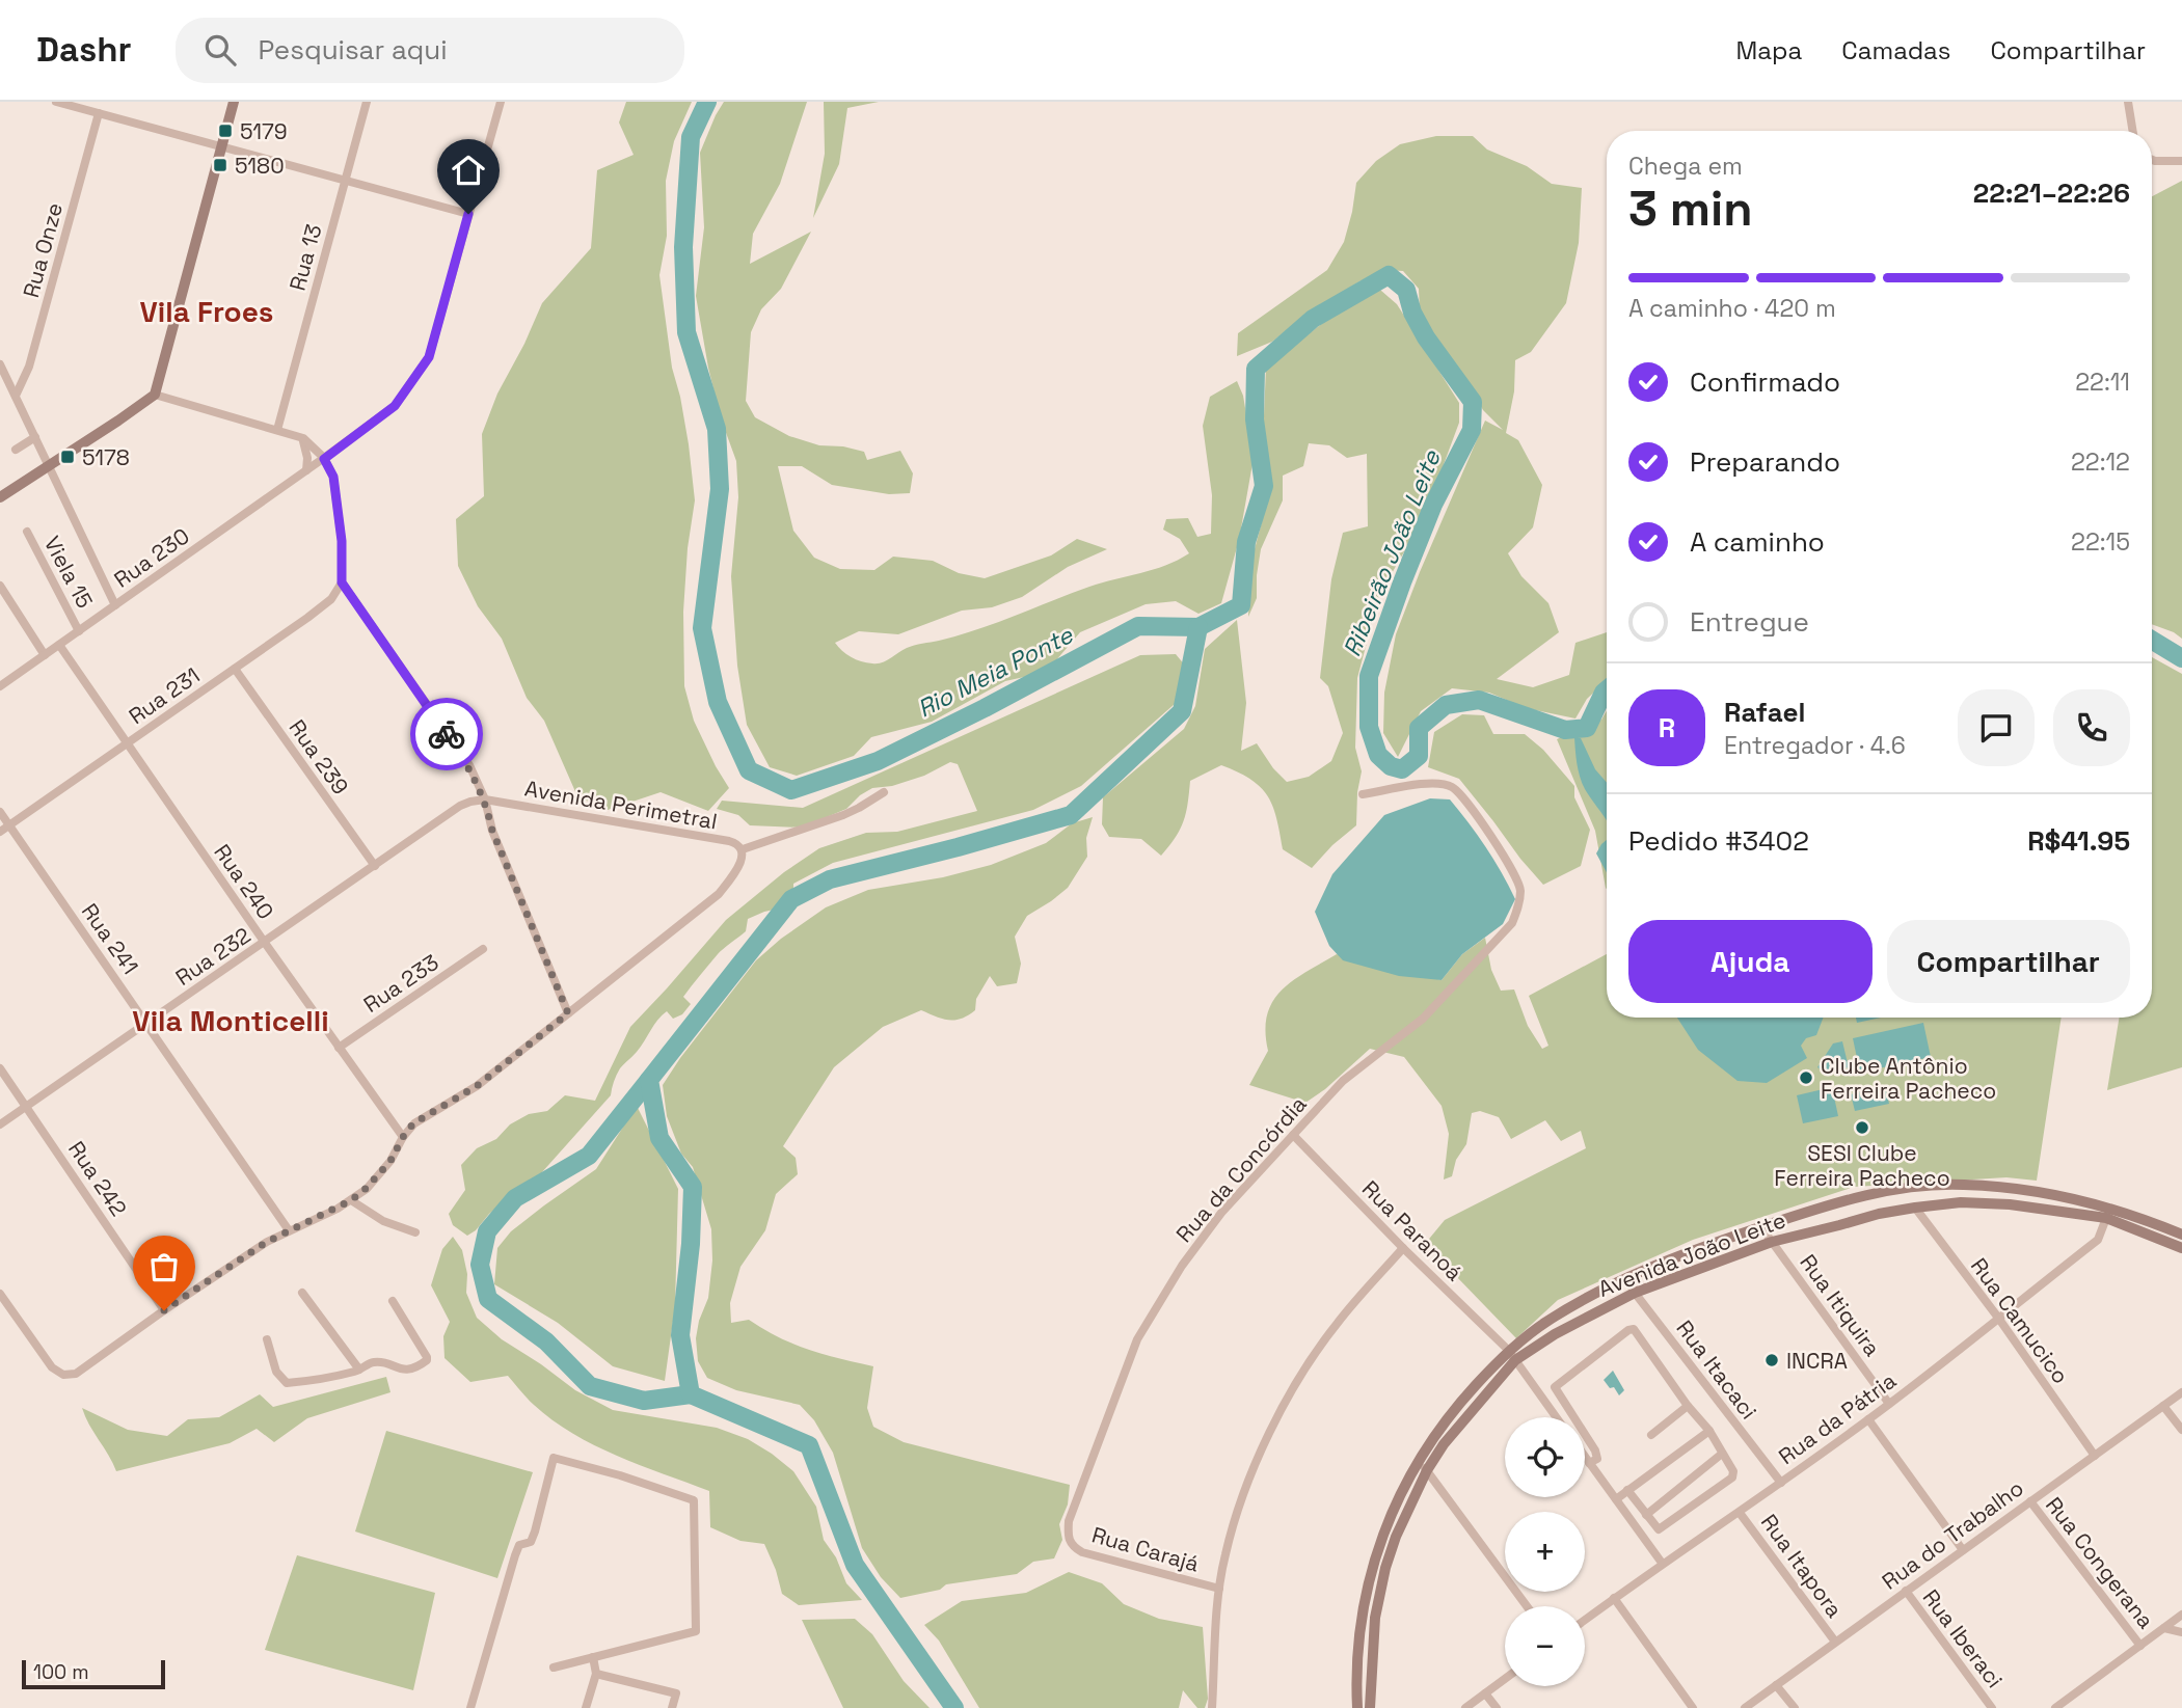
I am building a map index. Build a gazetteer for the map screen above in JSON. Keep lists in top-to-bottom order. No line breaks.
{"streets":{"street":["Rua Onze","Rua 13","Rua 230","Viela 15","Rua 231","Rua 239","Avenida Perimetral","Rua 240","Rua 241","Rua 232","Rua 233","Rua da Concórdia","Rua 242","Rua Paranoá","Avenida João Leite","Rua Itiquira","Rua Camucico","Rua Itacaci","Rua da Pátria","Rua do Trabalho","Rua Carajá","Rua Congerana","Rua Itapora","Rua Iberaci"]},"crossings":[["Rua 230","Viela 15"],["Rua 230","Rua 240"],["Rua 231","Rua 239"],["Rua 231","Rua 240"],["Rua 231","Rua 241"],["Rua 239","Rua 232"],["Avenida Perimetral","Rua 240"],["Avenida Perimetral","Rua 241"],["Avenida Perimetral","Rua 232"],["Avenida Perimetral","Rua 242"],["Rua 240","Rua 232"],["Rua 240","Rua 233"],["Rua 241","Rua 232"],["Rua 232","Rua 242"],["Rua da Concórdia","Rua Paranoá"],["Rua da Concórdia","Rua Carajá"],["Rua Paranoá","Avenida João Leite"],["Avenida João Leite","Rua Itiquira"],["Avenida João Leite","Rua Camucico"],["Avenida João Leite","Rua Itacaci"],["Avenida João Leite","Rua da Pátria"],["Rua Itiquira","Rua da Pátria"],["Rua Camucico","Rua da Pátria"],["Rua Camucico","Rua do Trabalho"],["Rua Itacaci","Rua da Pátria"],["Rua da Pátria","Rua Itapora"],["Rua do Trabalho","Rua Congerana"],["Rua do Trabalho","Rua Itapora"],["Rua do Trabalho","Rua Iberaci"]],"districts":["Vila Froes","Vila Monticelli"],"water":["Ribeirão João Leite","Rio Meia Ponte"],"places":{"transit":["5179","5180","5178"],"other":["Clube Antônio Ferreira Pacheco","SESI Clube Ferreira Pacheco","INCRA"]},"scale_bar":"100 m","page":{"header":"Dashr","search":"Pesquisar aqui","nav":["Mapa","Camadas","Compartilhar"],"heading":["3 min","Chega em","22:21–22:26"],"panel":["Rafael","Entregador · 4.6","Pedido #3402","R$41.95"],"bar":"A caminho · 420 m","list":[["Confirmado","22:11"],["Preparando","22:12"],["A caminho","22:15"],"Entregue"],"round":"R","buttons":["Ajuda","Compartilhar"],"map_buttons":["+","−"],"scale":"100 m"}}
